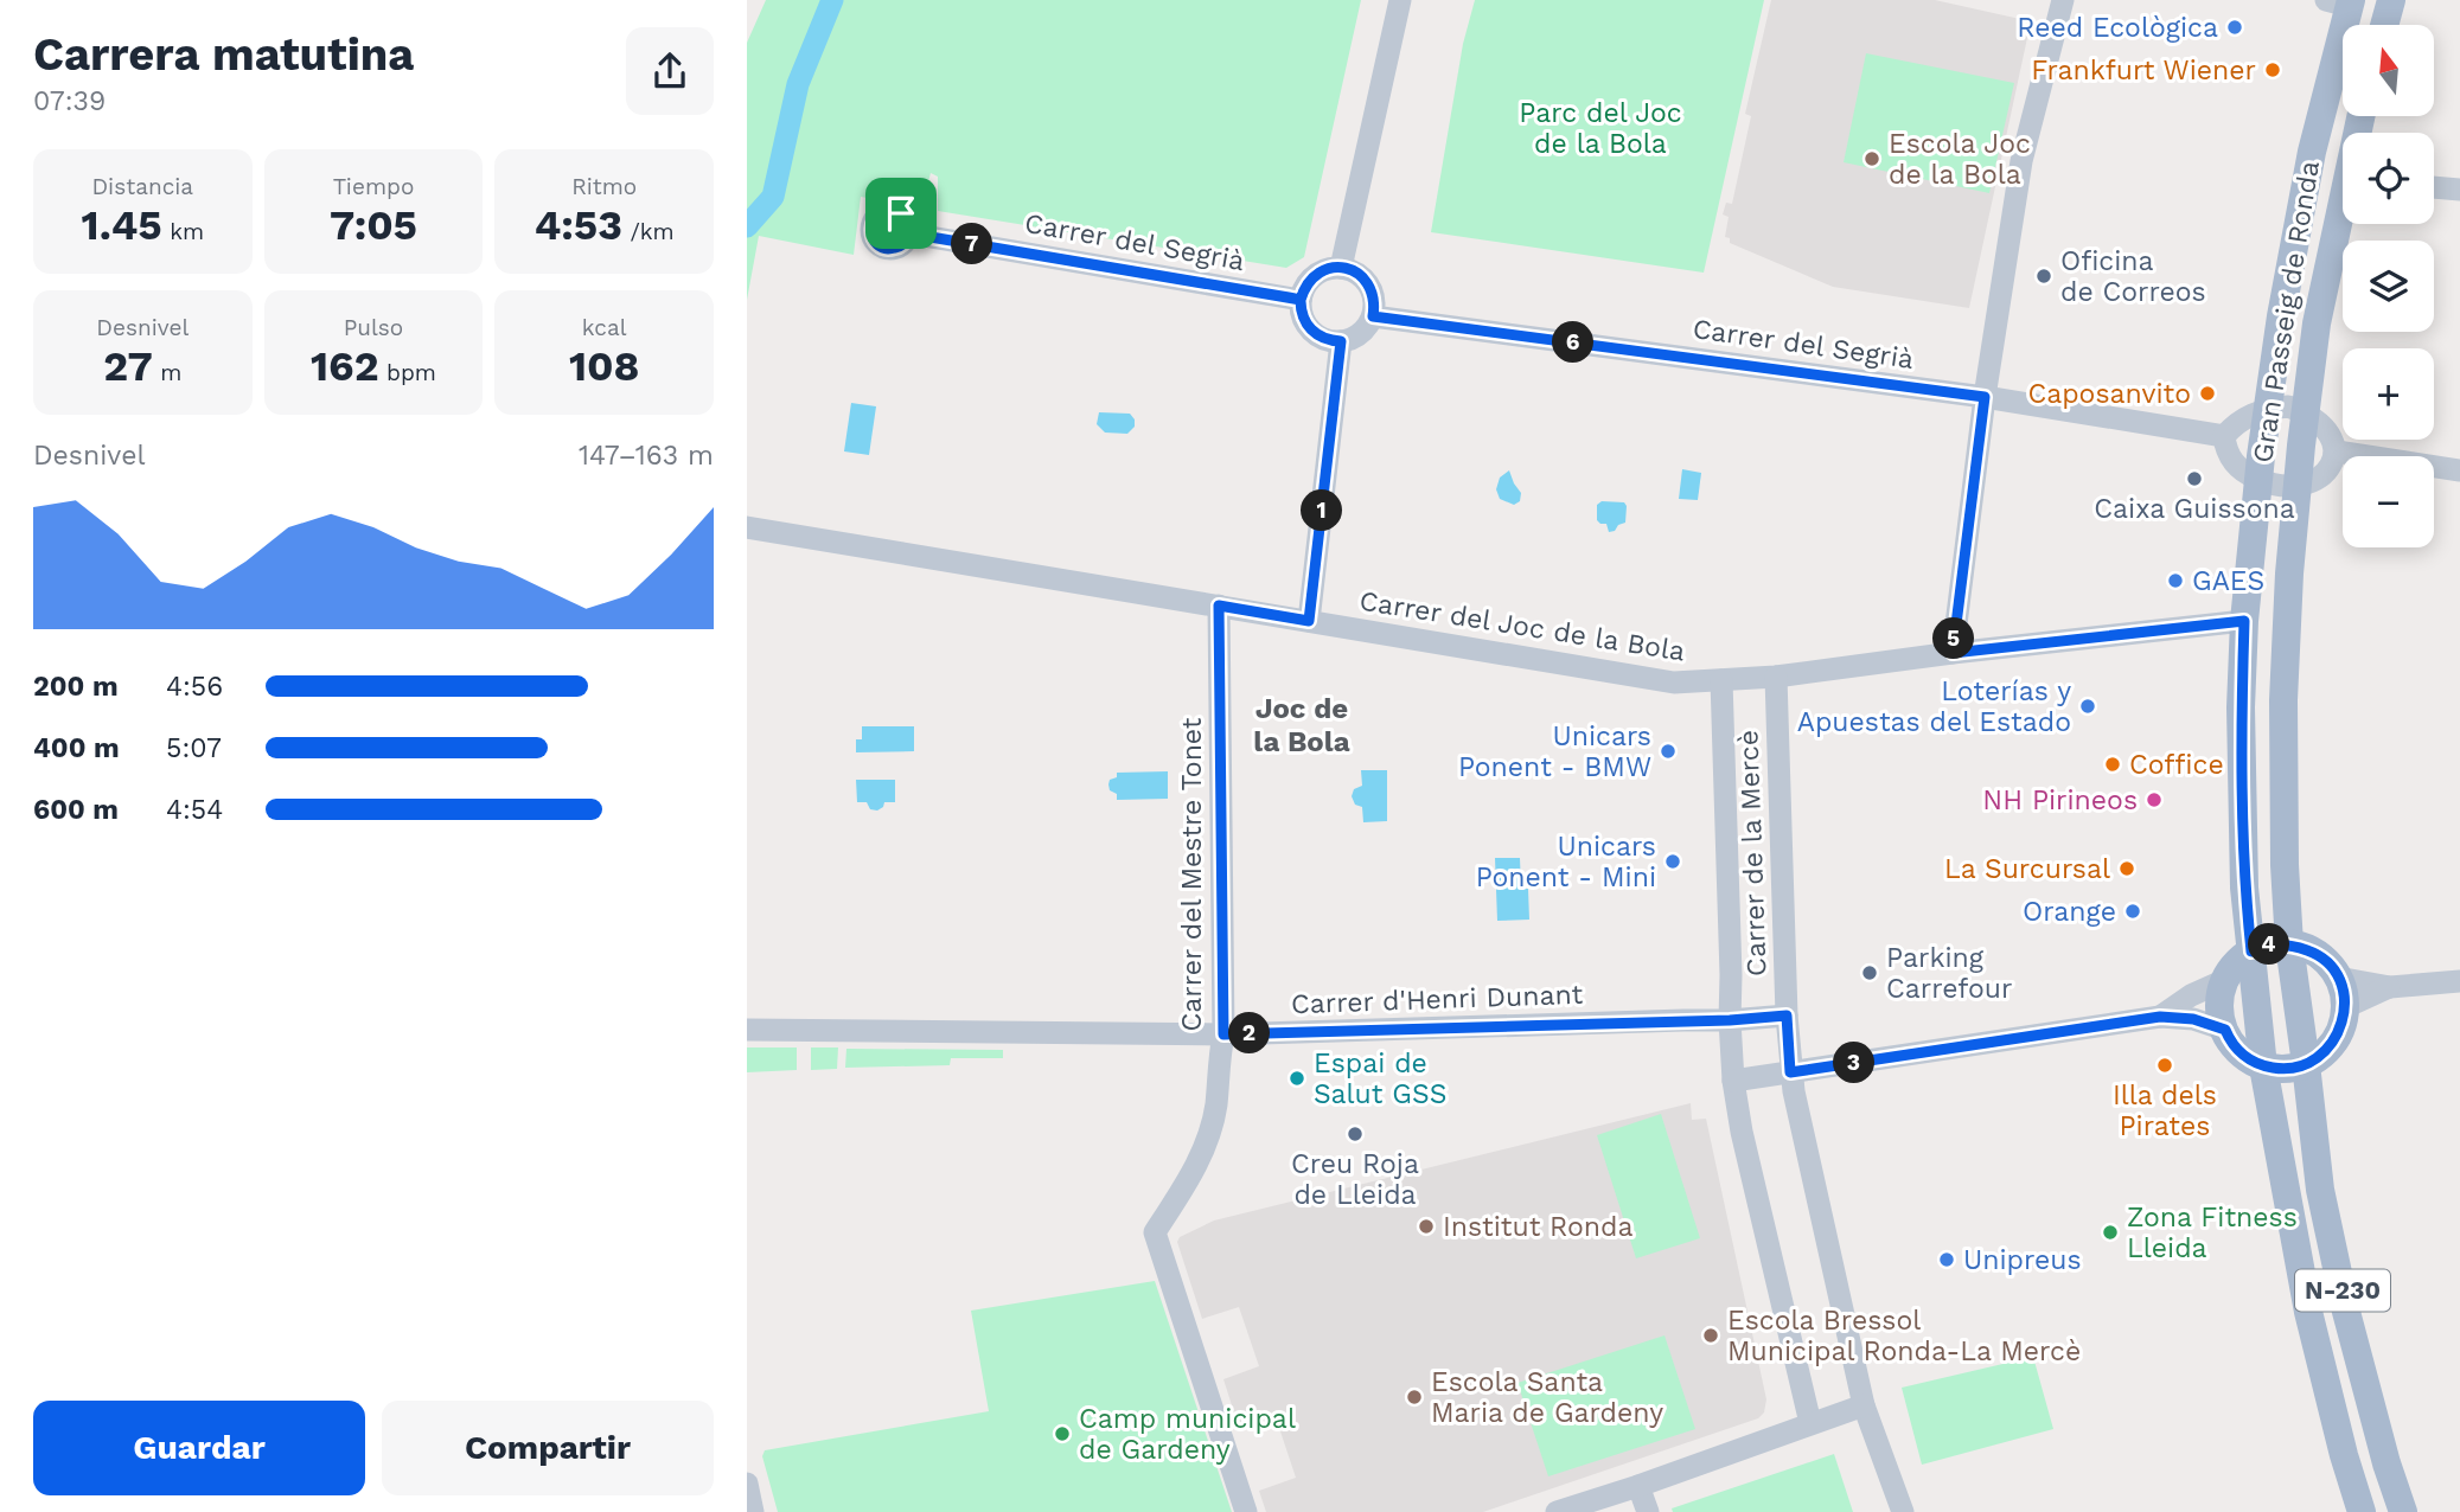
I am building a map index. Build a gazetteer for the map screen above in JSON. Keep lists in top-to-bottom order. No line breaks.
{"streets":{"main road":["Gran Passeig de Ronda","N-230"],"street":["Carrer del Segrià","Carrer del Joc de la Bola","Carrer de la Mercè","Carrer del Mestre Tonet","Carrer d'Henri Dunant"]},"crossings":[["Gran Passeig de Ronda","Carrer del Joc de la Bola"],["Carrer del Joc de la Bola","Carrer de la Mercè"],["Carrer del Joc de la Bola","Carrer del Mestre Tonet"],["Carrer de la Mercè","Carrer d'Henri Dunant"],["Carrer del Mestre Tonet","Carrer d'Henri Dunant"]],"districts":["Joc de la Bola"],"parks":["Parc del Joc de la Bola"],"places":["Reed Ecològica","Frankfurt Wiener","Escola Joc de la Bola","Oficina de Correos","Caposanvito","Caixa Guissona","GAES","Loterías y Apuestas del Estado","Unicars Ponent - BMW","Coffice","NH Pirineos","Unicars Ponent - Mini","La Surcursal","Orange","Parking Carrefour","Illa dels Pirates","Espai de Salut GSS","Creu Roja de Lleida","Institut Ronda","Zona Fitness Lleida","Unipreus","Escola Bressol Municipal Ronda-La Mercè","Escola Santa Maria de Gardeny","Camp municipal de Gardeny"],"north":"top","page":{"heading":["Carrera matutina","07:39"],"map_buttons":["+","−"],"stats":[["Distancia","1.45 km"],["Tiempo","7:05"],["Ritmo","4:53 /km"],["Desnivel","27 m"],["Pulso","162 bpm"],["kcal","108"]],"pins":["7","6","1","5","4","2","3"],"chart":["Desnivel","147–163 m"],"list":[{"name":"200 m","note":"4:56"},{"name":"400 m","note":"5:07"},{"name":"600 m","note":"4:54"}],"buttons":["Guardar","Compartir"]}}
